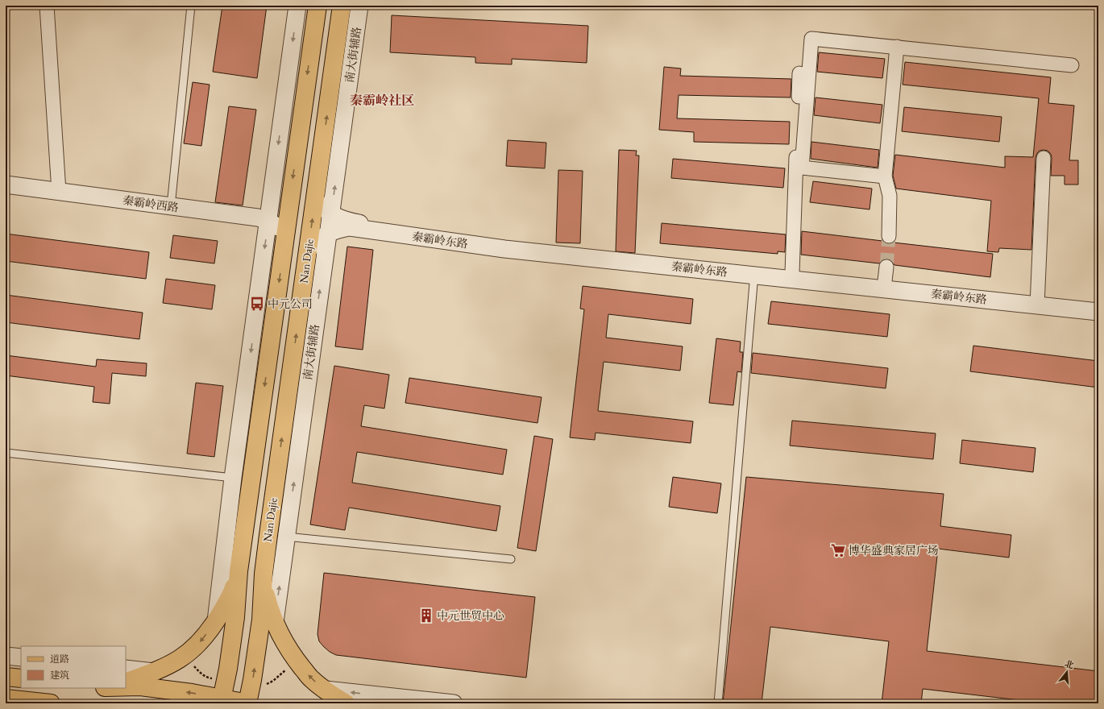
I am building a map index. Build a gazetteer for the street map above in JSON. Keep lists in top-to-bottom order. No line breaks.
{"streets":{"main road":["Nan Dajie"],"street":["南大街辅路","秦霸岭西路","秦霸岭东路"]},"crossings":[["南大街辅路","秦霸岭东路"],["秦霸岭西路","Nan Dajie"],["秦霸岭东路","Nan Dajie"]],"districts":["秦霸岭社区"],"places":{"bus stop":["中元公司"],"supermarket":["博华盛典家居广场"],"building":["中元世贸中心"]},"legend":["道路","建筑"],"north":"top"}
